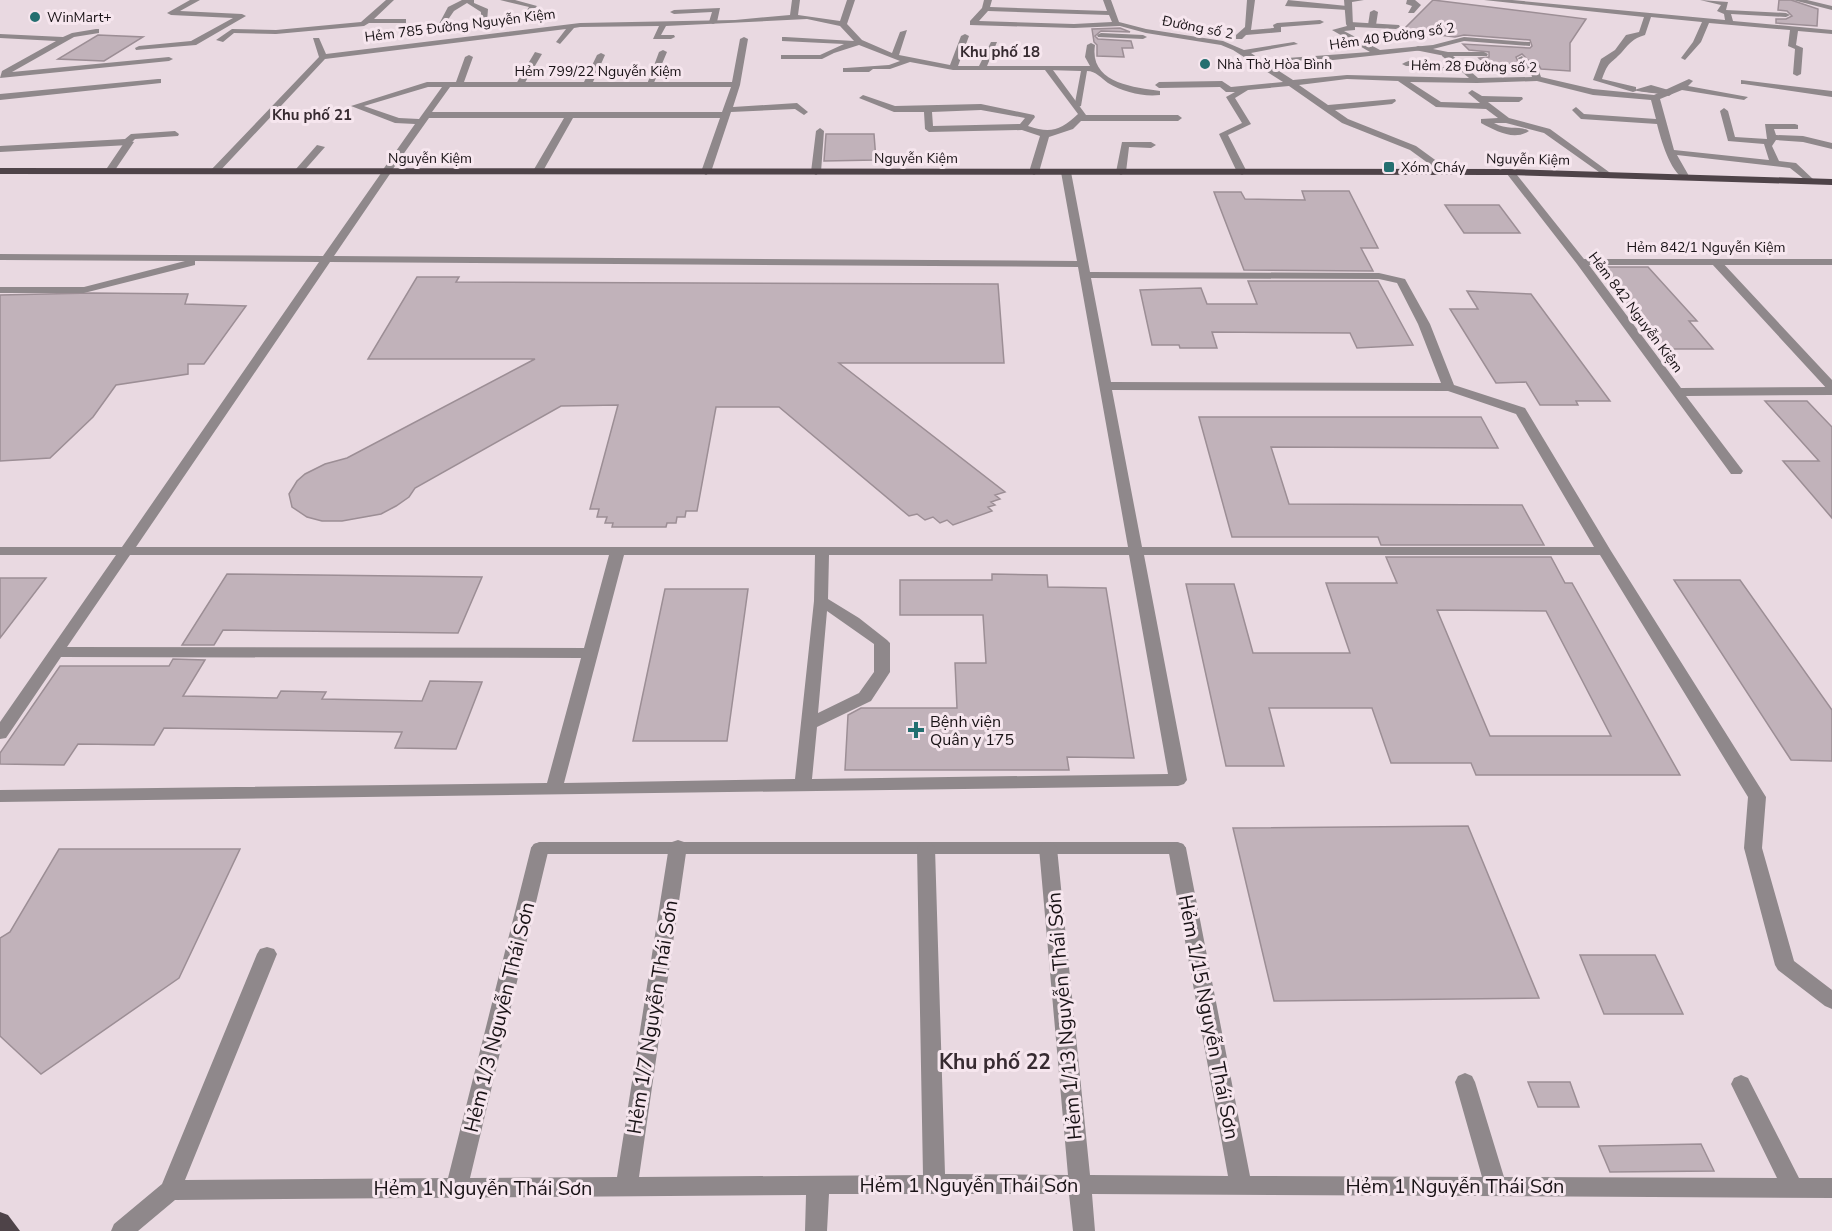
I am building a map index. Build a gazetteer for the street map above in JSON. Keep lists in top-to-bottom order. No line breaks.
{"streets":{"main road":["Nguyễn Kiệm"],"street":["Hẻm 785 Đường Nguyễn Kiệm","Đường số 2","Hẻm 40 Đường số 2","Hẻm 28 Đường số 2","Hẻm 799/22 Nguyễn Kiệm","Hẻm 842/1 Nguyễn Kiệm","Hẻm 842 Nguyễn Kiệm","Hẻm 1/13 Nguyễn Thái Sơn","Hẻm 1/3 Nguyễn Thái Sơn","Hẻm 1/7 Nguyễn Thái Sơn","Hẻm 1/15 Nguyễn Thái Sơn","Hẻm 1 Nguyễn Thái Sơn"]},"crossings":[["Đường số 2","Hẻm 40 Đường số 2"],["Đường số 2","Hẻm 28 Đường số 2"],["Đường số 2","Nguyễn Kiệm"],["Nguyễn Kiệm","Hẻm 842 Nguyễn Kiệm"],["Hẻm 842/1 Nguyễn Kiệm","Hẻm 842 Nguyễn Kiệm"],["Hẻm 1/13 Nguyễn Thái Sơn","Hẻm 1/15 Nguyễn Thái Sơn"],["Hẻm 1/13 Nguyễn Thái Sơn","Hẻm 1 Nguyễn Thái Sơn"],["Hẻm 1/3 Nguyễn Thái Sơn","Hẻm 1/7 Nguyễn Thái Sơn"],["Hẻm 1/3 Nguyễn Thái Sơn","Hẻm 1 Nguyễn Thái Sơn"],["Hẻm 1/7 Nguyễn Thái Sơn","Hẻm 1 Nguyễn Thái Sơn"],["Hẻm 1/15 Nguyễn Thái Sơn","Hẻm 1 Nguyễn Thái Sơn"]],"districts":["Khu phố 18","Khu phố 21","Khu phố 22"],"places":{"other":["WinMart+","Nhà Thờ Hòa Bình"],"transit":["Xóm Cháy"],"health":["Bệnh viện Quân y 175"]}}
